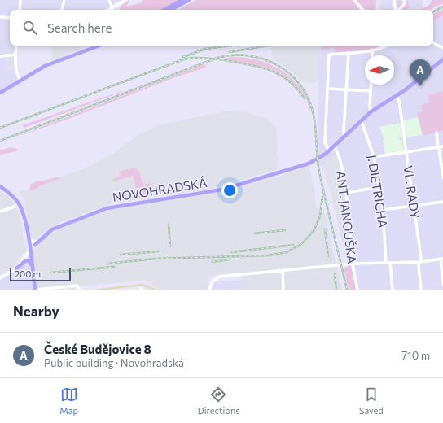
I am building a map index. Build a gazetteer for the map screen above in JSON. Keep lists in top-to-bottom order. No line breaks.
{"streets":{"main road":["NOVOHRADSKÁ"],"street":["J. DIETRICHA","VL. RADY","ANT. JANOUŠKA"]},"crossings":[["NOVOHRADSKÁ","J. DIETRICHA"],["NOVOHRADSKÁ","VL. RADY"],["NOVOHRADSKÁ","ANT. JANOUŠKA"]],"scale_bar":"200 m","north":"left","page":{"search":"Search here","pins":"A","scale":"200 m","heading":"Nearby","list":[{"mark":"A","name":"České Budějovice 8","note":"Public building · Novohradská","value":"710 m"}],"nav":["Map","Directions","Saved"]}}
